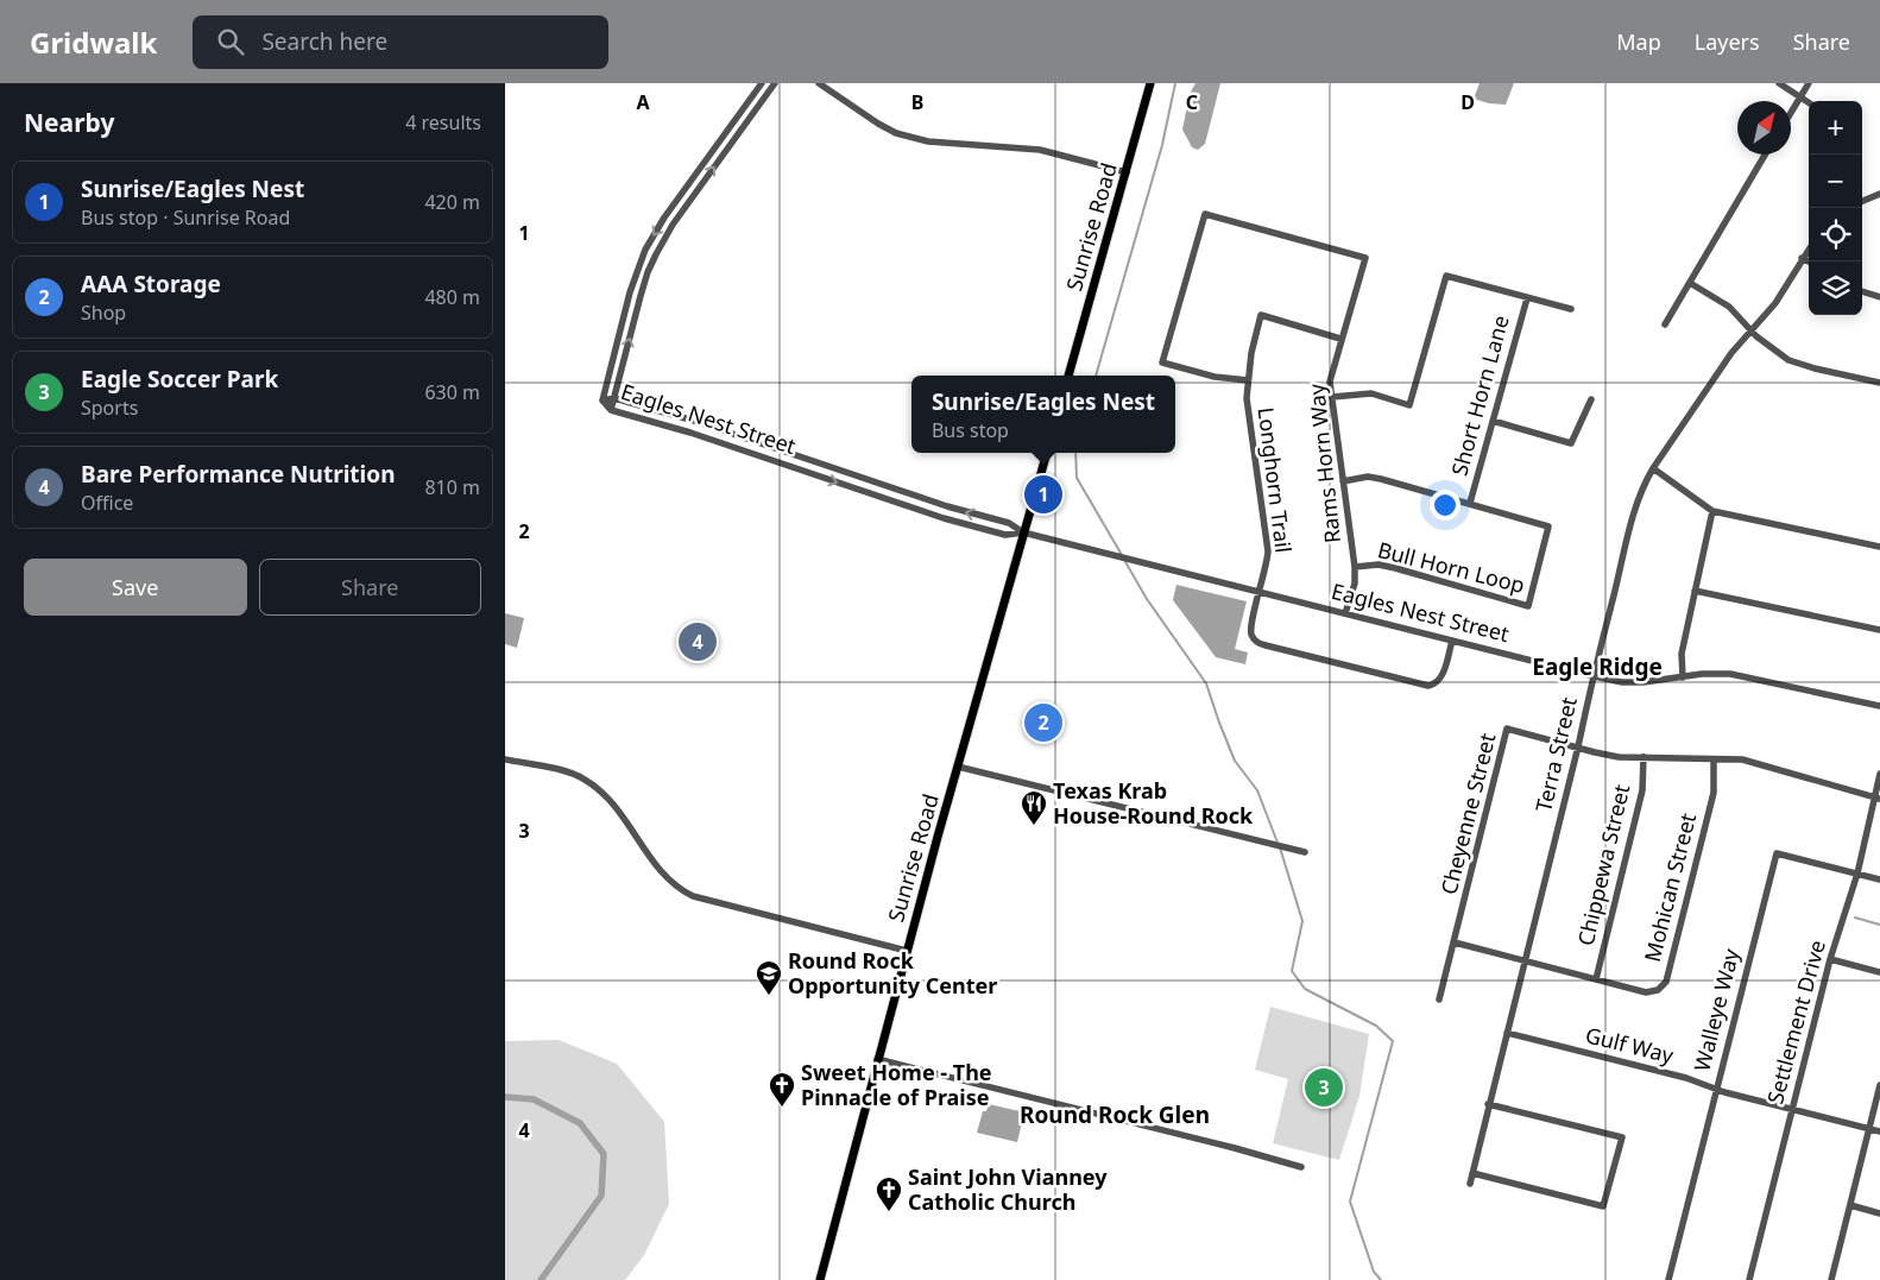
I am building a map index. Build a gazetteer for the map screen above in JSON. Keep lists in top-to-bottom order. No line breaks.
{"streets":{"main road":["Sunrise Road"],"street":["Short Horn Lane","Eagles Nest Street","Rams Horn Way","Longhorn Trail","Bull Horn Loop","Terra Street","Cheyenne Street","Chippewa Street","Mohican Street","Walleye Way","Settlement Drive","Gulf Way"]},"crossings":[["Sunrise Road","Eagles Nest Street"],["Short Horn Lane","Bull Horn Loop"],["Eagles Nest Street","Rams Horn Way"],["Eagles Nest Street","Longhorn Trail"],["Eagles Nest Street","Terra Street"],["Rams Horn Way","Longhorn Trail"],["Rams Horn Way","Bull Horn Loop"],["Terra Street","Cheyenne Street"],["Terra Street","Mohican Street"],["Terra Street","Gulf Way"],["Cheyenne Street","Chippewa Street"],["Cheyenne Street","Mohican Street"],["Cheyenne Street","Settlement Drive"],["Chippewa Street","Mohican Street"],["Walleye Way","Settlement Drive"],["Walleye Way","Gulf Way"],["Settlement Drive","Gulf Way"]],"districts":["Eagle Ridge","Round Rock Glen"],"places":{"restaurant":["Texas Krab House-Round Rock"],"school or university":["Round Rock Opportunity Center"],"church":["Sweet Home - The Pinnacle of Praise","Saint John Vianney Catholic Church"]},"north":"top right","page":{"header":"Gridwalk","search":"Search here","nav":["Map","Layers","Share"],"heading":["Nearby","4 results"],"map_buttons":["+","−"],"list":[{"mark":"1","name":"Sunrise/Eagles Nest","note":"Bus stop · Sunrise Road","value":"420 m"},{"mark":"2","name":"AAA Storage","note":"Shop","value":"480 m"},{"mark":"3","name":"Eagle Soccer Park","note":"Sports","value":"630 m"},{"mark":"4","name":"Bare Performance Nutrition","note":"Office","value":"810 m"}],"popup":["Sunrise/Eagles Nest","Bus stop"],"pins":["1","4","2","3"],"buttons":["Save","Share"]},"grid":{"columns":["A","B","C","D"],"rows":["1","2","3","4"]}}
